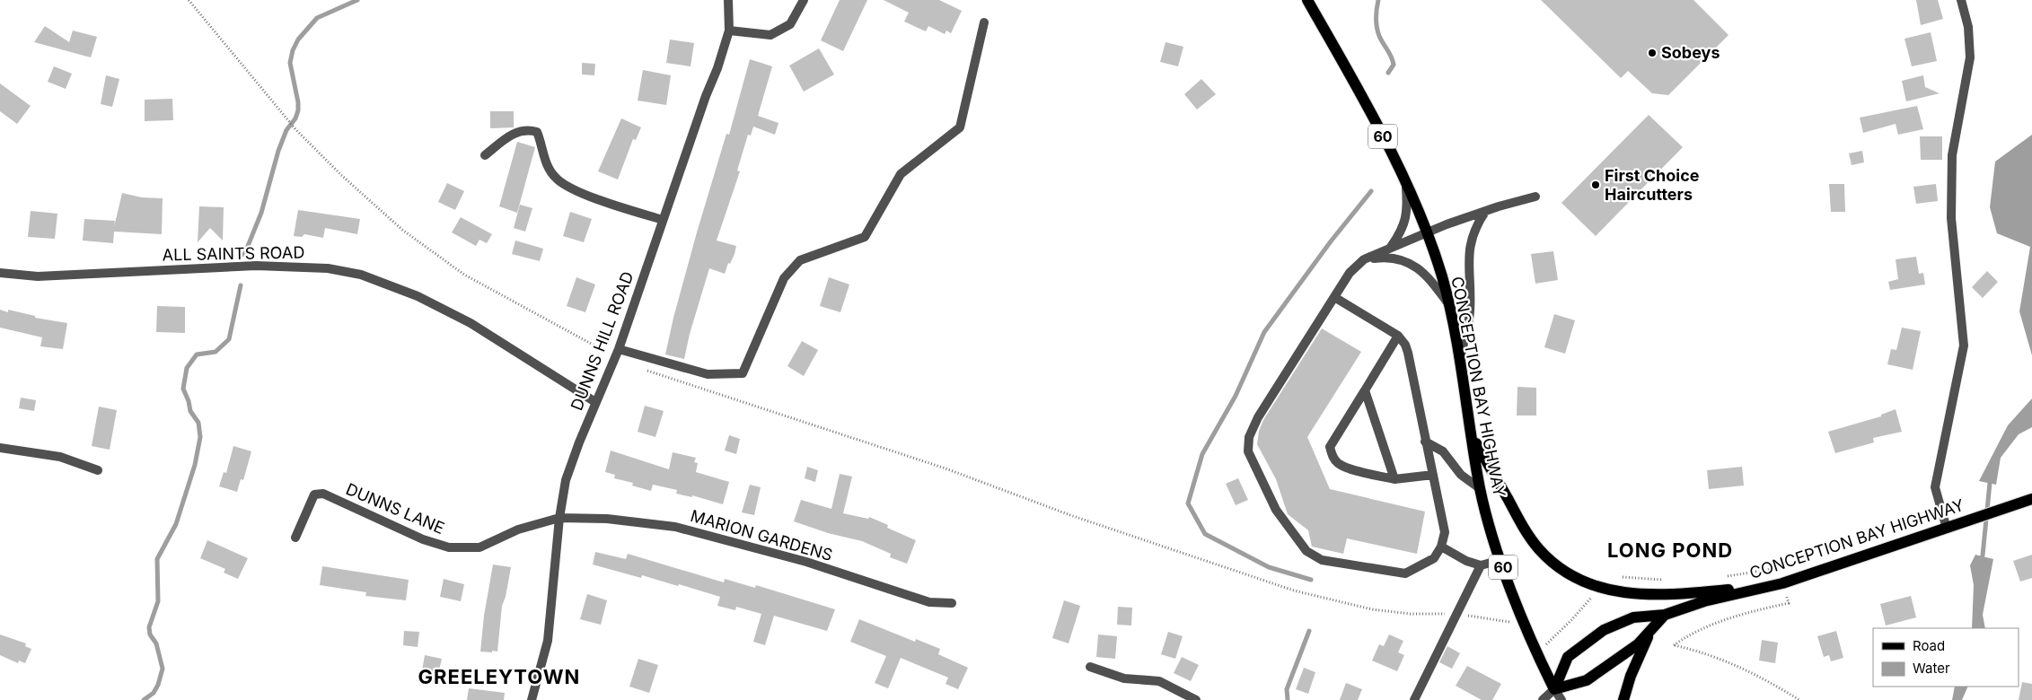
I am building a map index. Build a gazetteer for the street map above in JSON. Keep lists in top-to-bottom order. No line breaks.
{"streets":{"main road":["60","CONCEPTION BAY HIGHWAY"],"street":["ALL SAINTS ROAD","DUNNS HILL ROAD","DUNNS LANE","MARION GARDENS"]},"crossings":[["ALL SAINTS ROAD","DUNNS HILL ROAD"],["DUNNS HILL ROAD","DUNNS LANE"],["DUNNS HILL ROAD","MARION GARDENS"],["DUNNS LANE","MARION GARDENS"]],"districts":["LONG POND","GREELEYTOWN"],"places":["Sobeys","First Choice Haircutters"],"legend":["Road","Water"]}
